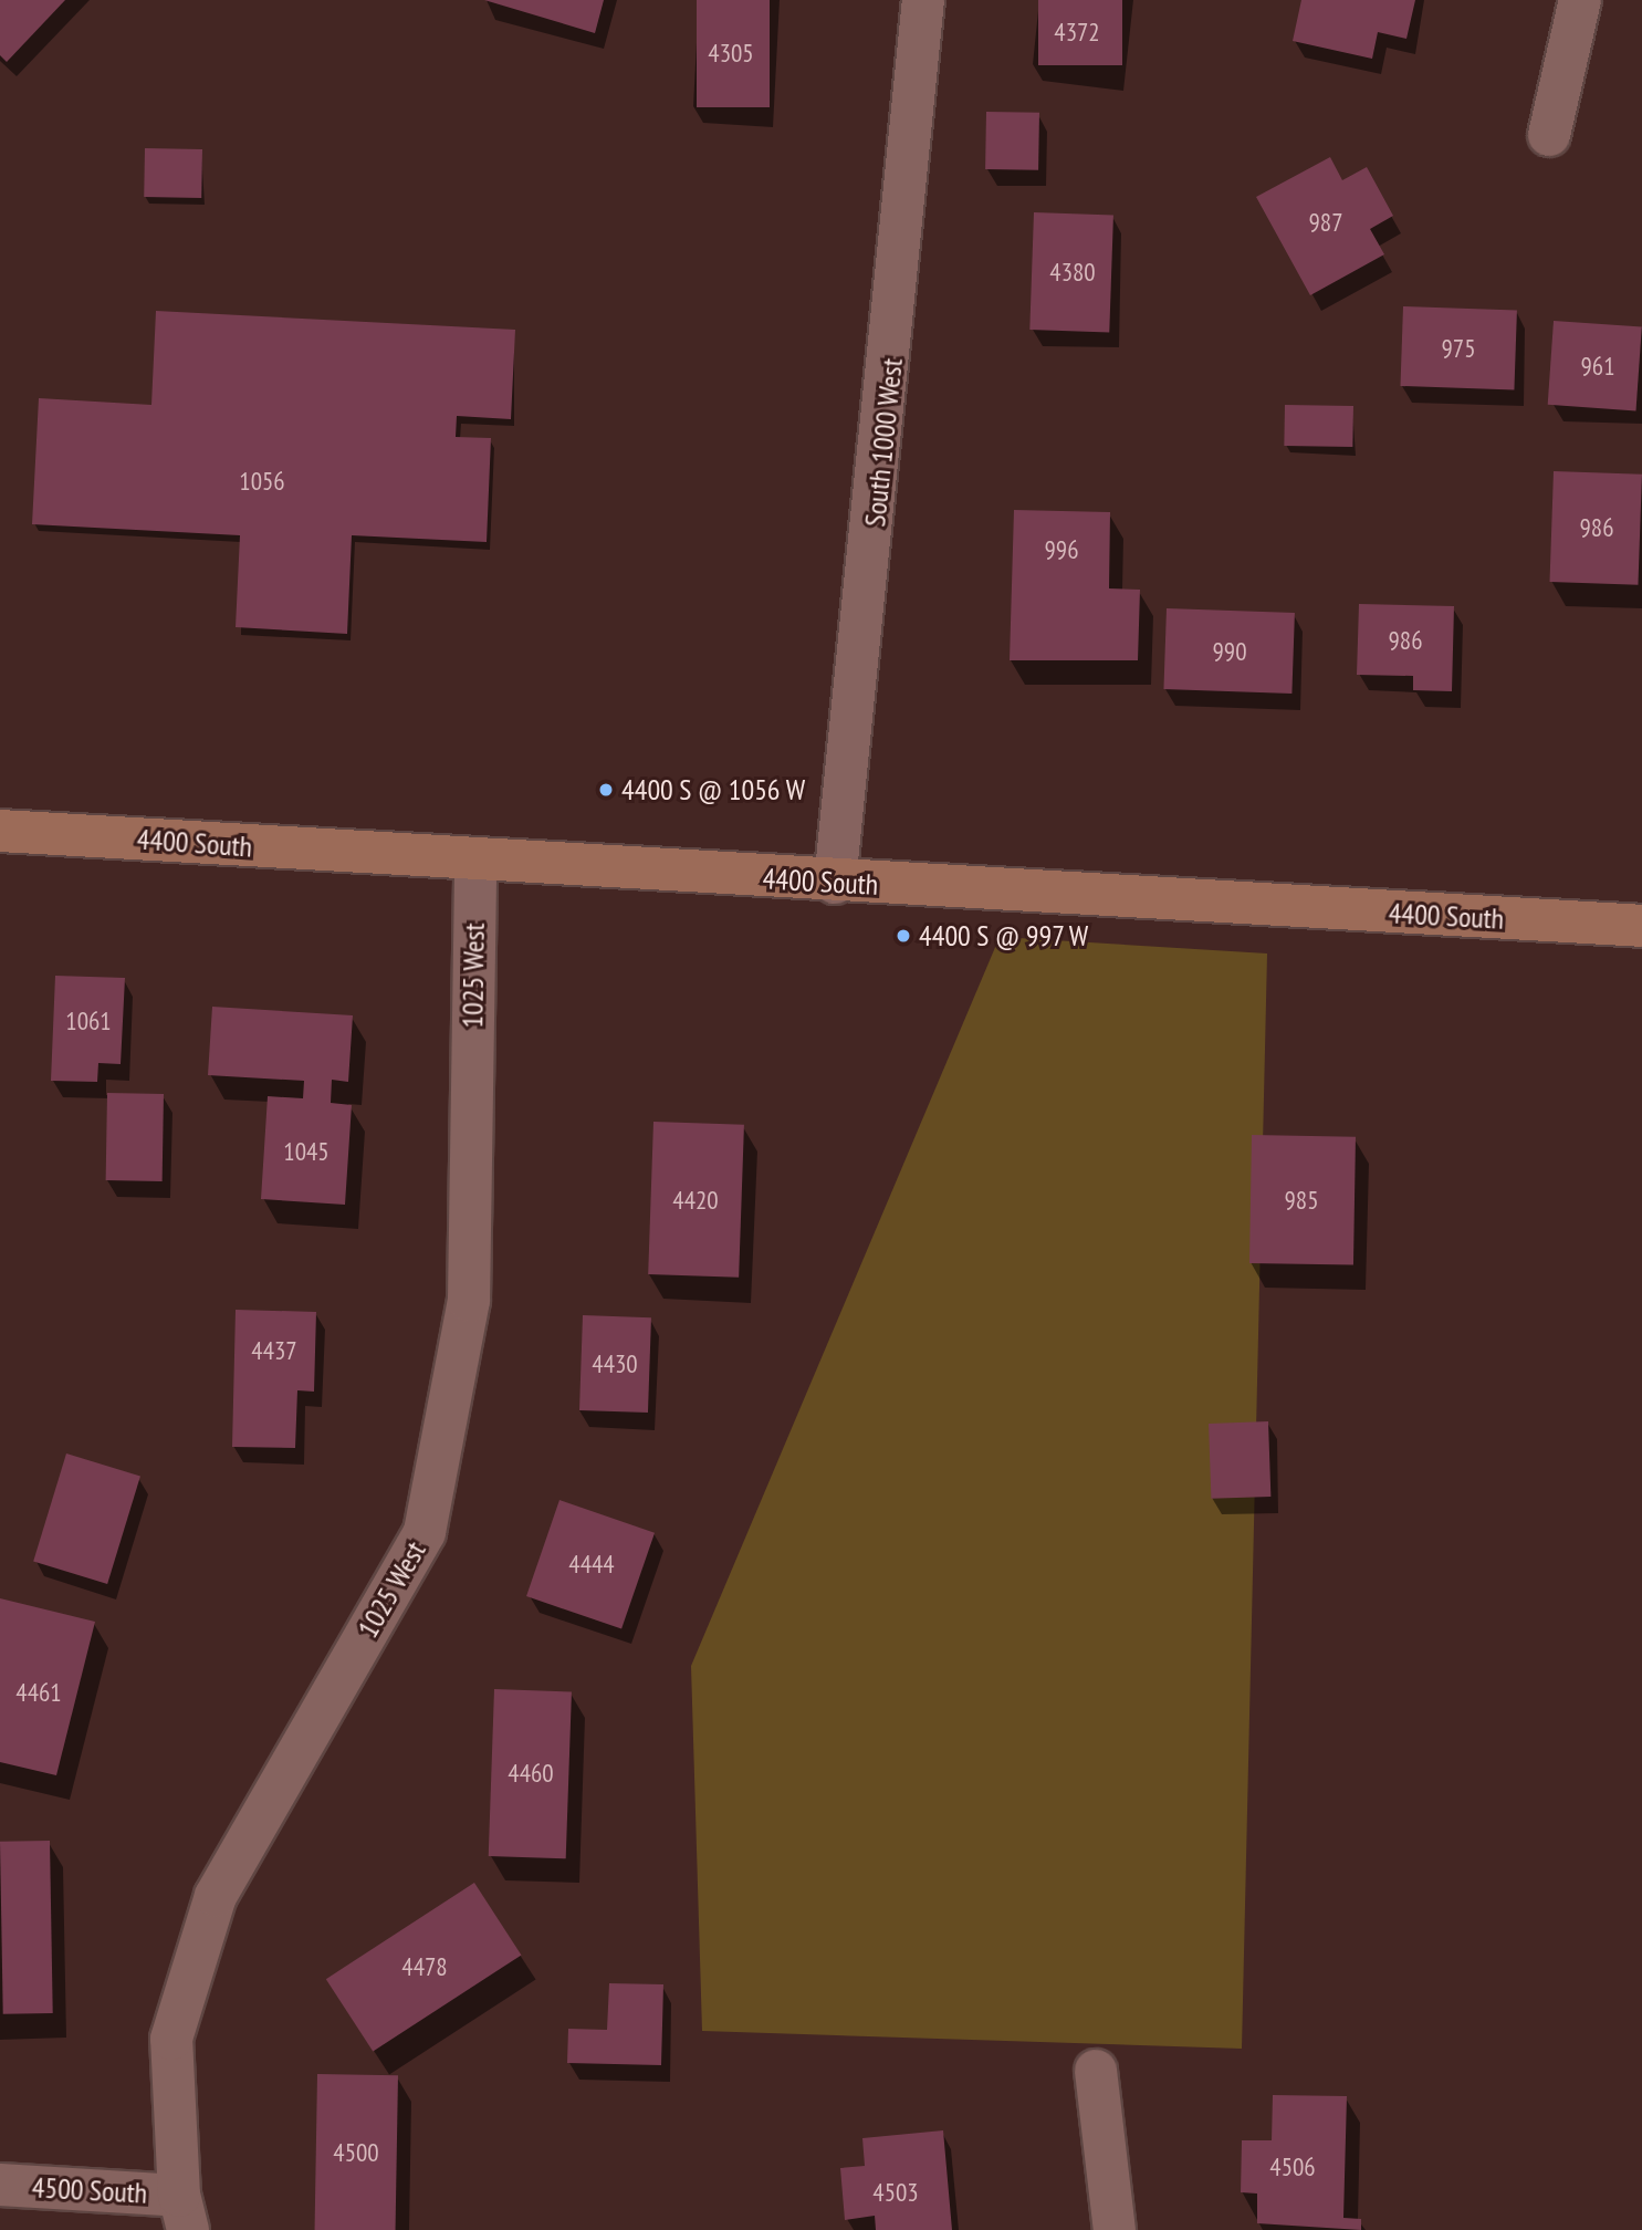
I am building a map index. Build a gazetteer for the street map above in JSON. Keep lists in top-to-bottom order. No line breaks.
{"streets":{"street":["South 1000 West","4400 South","1025 West","4500 South"]},"crossings":[["South 1000 West","4400 South"],["4400 South","1025 West"],["1025 West","4500 South"]],"places":["4400 S @ 1056 W","4400 S @ 997 W"],"house_numbers":["4372","4305","987","4380","975","961","1056","986","996","986","990","1061","1045","4420","985","4437","4430","4444","4461","4460","4478","4500","4506","4503"]}
